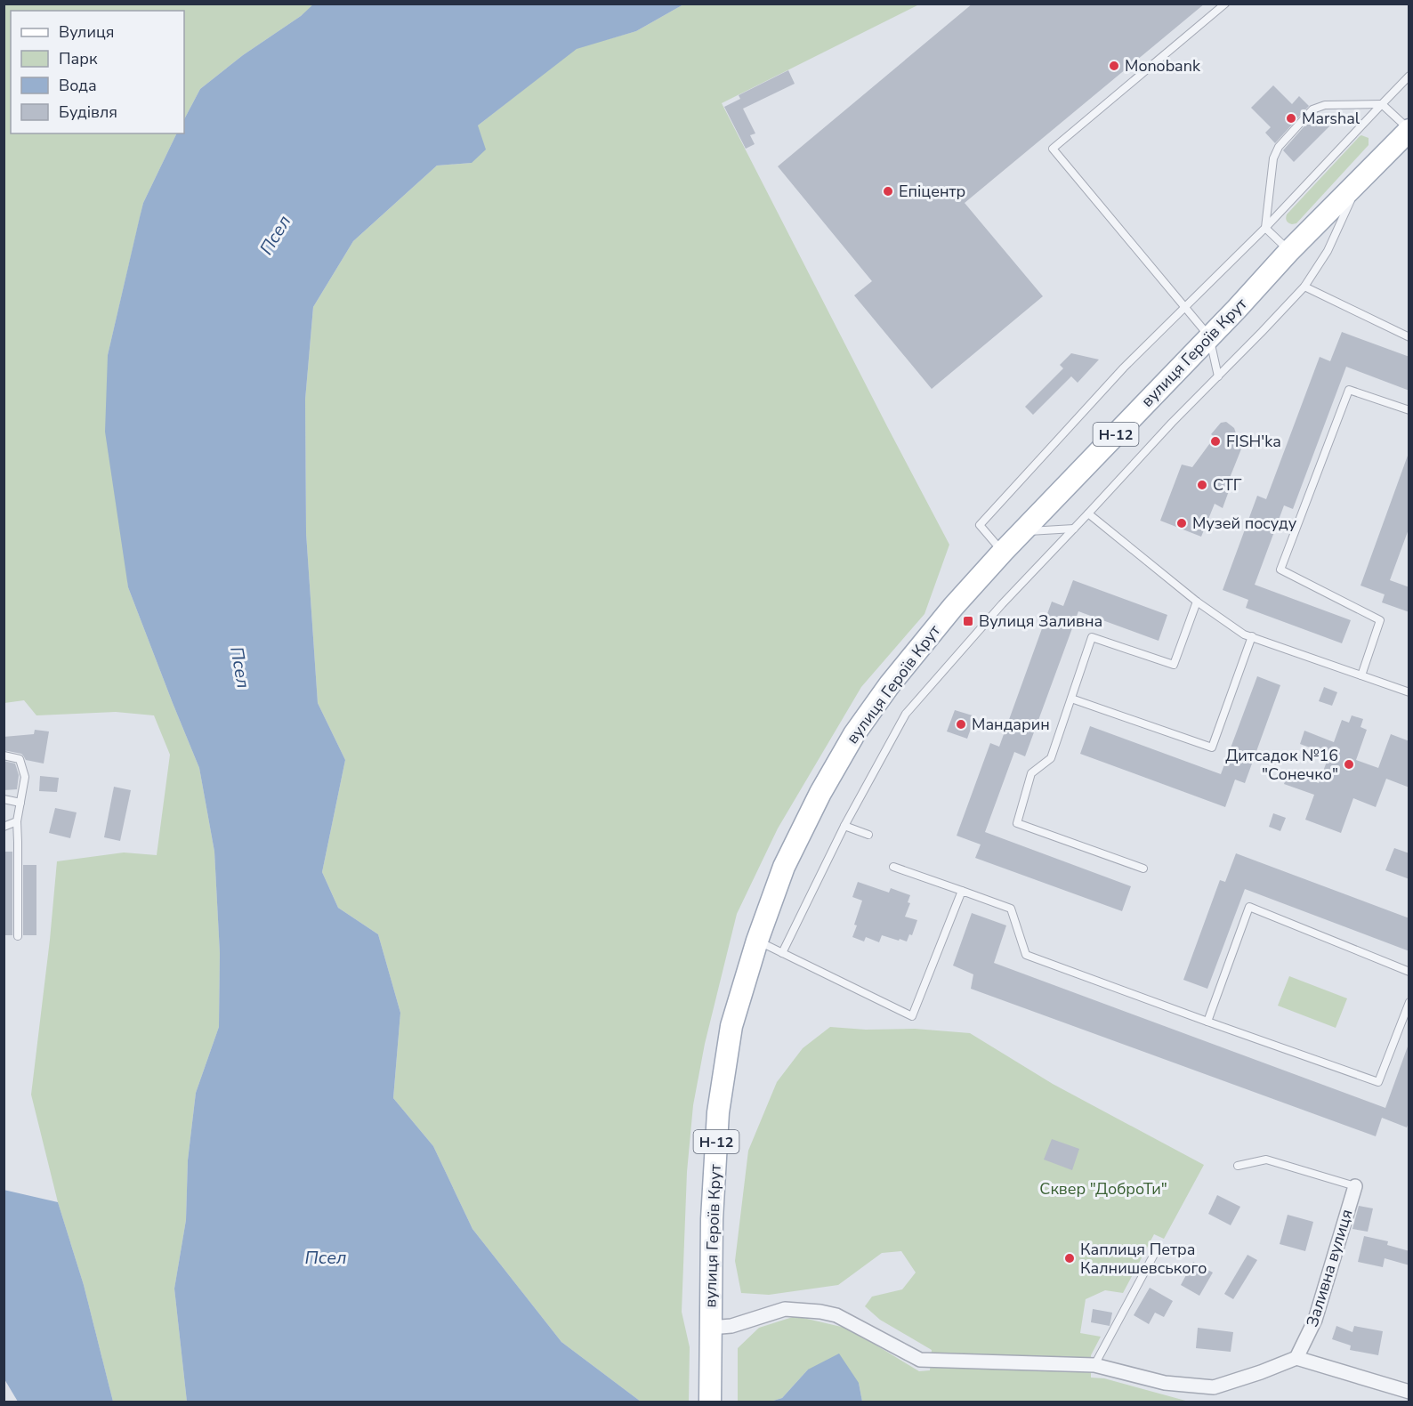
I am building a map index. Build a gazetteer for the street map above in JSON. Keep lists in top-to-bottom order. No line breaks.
{"streets":{"main road":["вулиця Героїв Крут","Н-12"],"street":["Заливна вулиця"]},"water":["Псел"],"parks":["Сквер \"ДоброТи\""],"places":{"other":["Monobank","Marshal","Епіцентр","FISH'ka","СТГ","Музей посуду","Мандарин","Дитсадок №16 \"Сонечко\"","Каплиця Петра Калнишевського"],"transit":["Вулиця Заливна"]},"legend":["Вулиця","Парк","Вода","Будівля"]}
